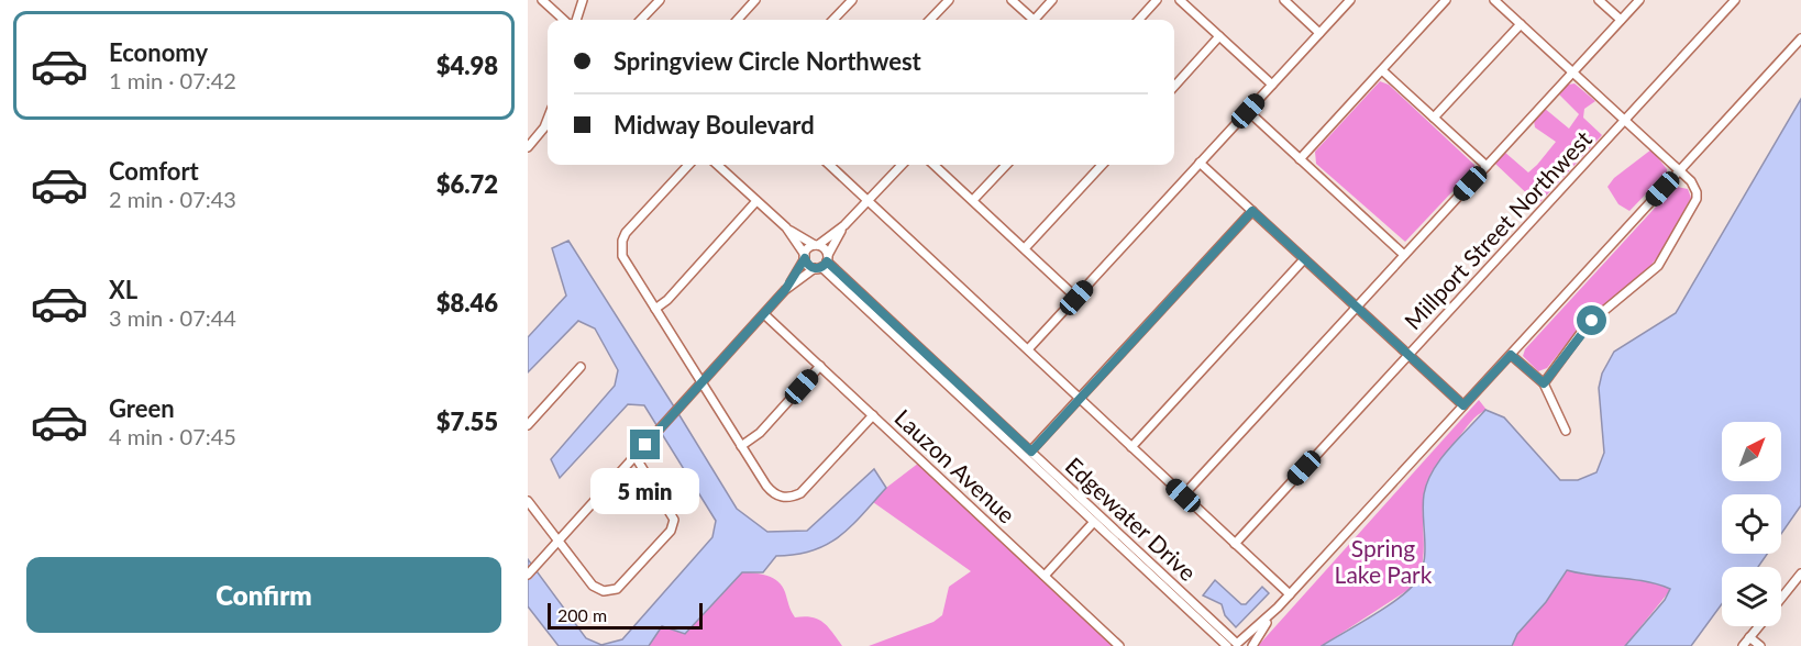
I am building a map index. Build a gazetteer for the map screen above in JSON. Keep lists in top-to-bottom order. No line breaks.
{"streets":{"street":["Millport Street Northwest","Lauzon Avenue","Edgewater Drive"]},"parks":["Spring Lake Park"],"scale_bar":"200 m","north":"top right","page":{"list":[{"name":"Economy","note":"1 min · 07:42","value":"$4.98"},{"name":"Comfort","note":"2 min · 07:43","value":"$6.72"},{"name":"XL","note":"3 min · 07:44","value":"$8.46"},{"name":"Green","note":"4 min · 07:45","value":"$7.55"}],"banner":["Springview Circle Northwest","Midway Boulevard"],"bubble":"5 min","buttons":"Confirm","scale":"200 m"}}
